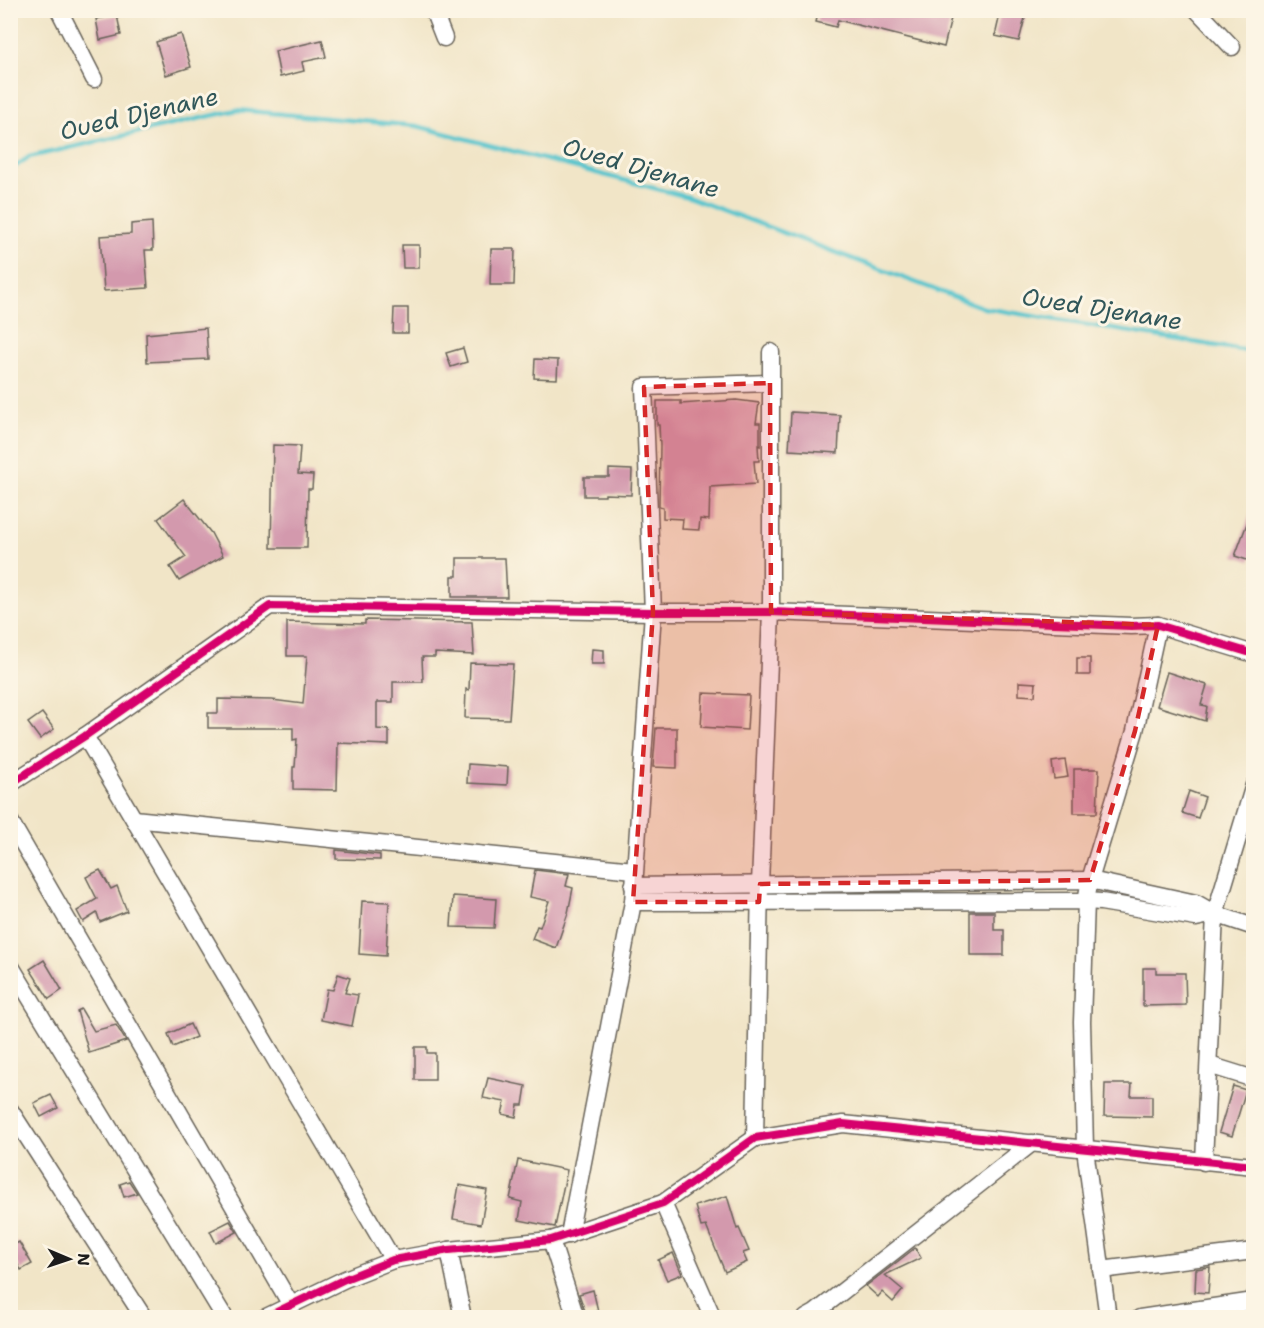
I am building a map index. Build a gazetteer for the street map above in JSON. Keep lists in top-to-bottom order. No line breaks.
{"water":["Oued Djenane"],"north":"right"}
